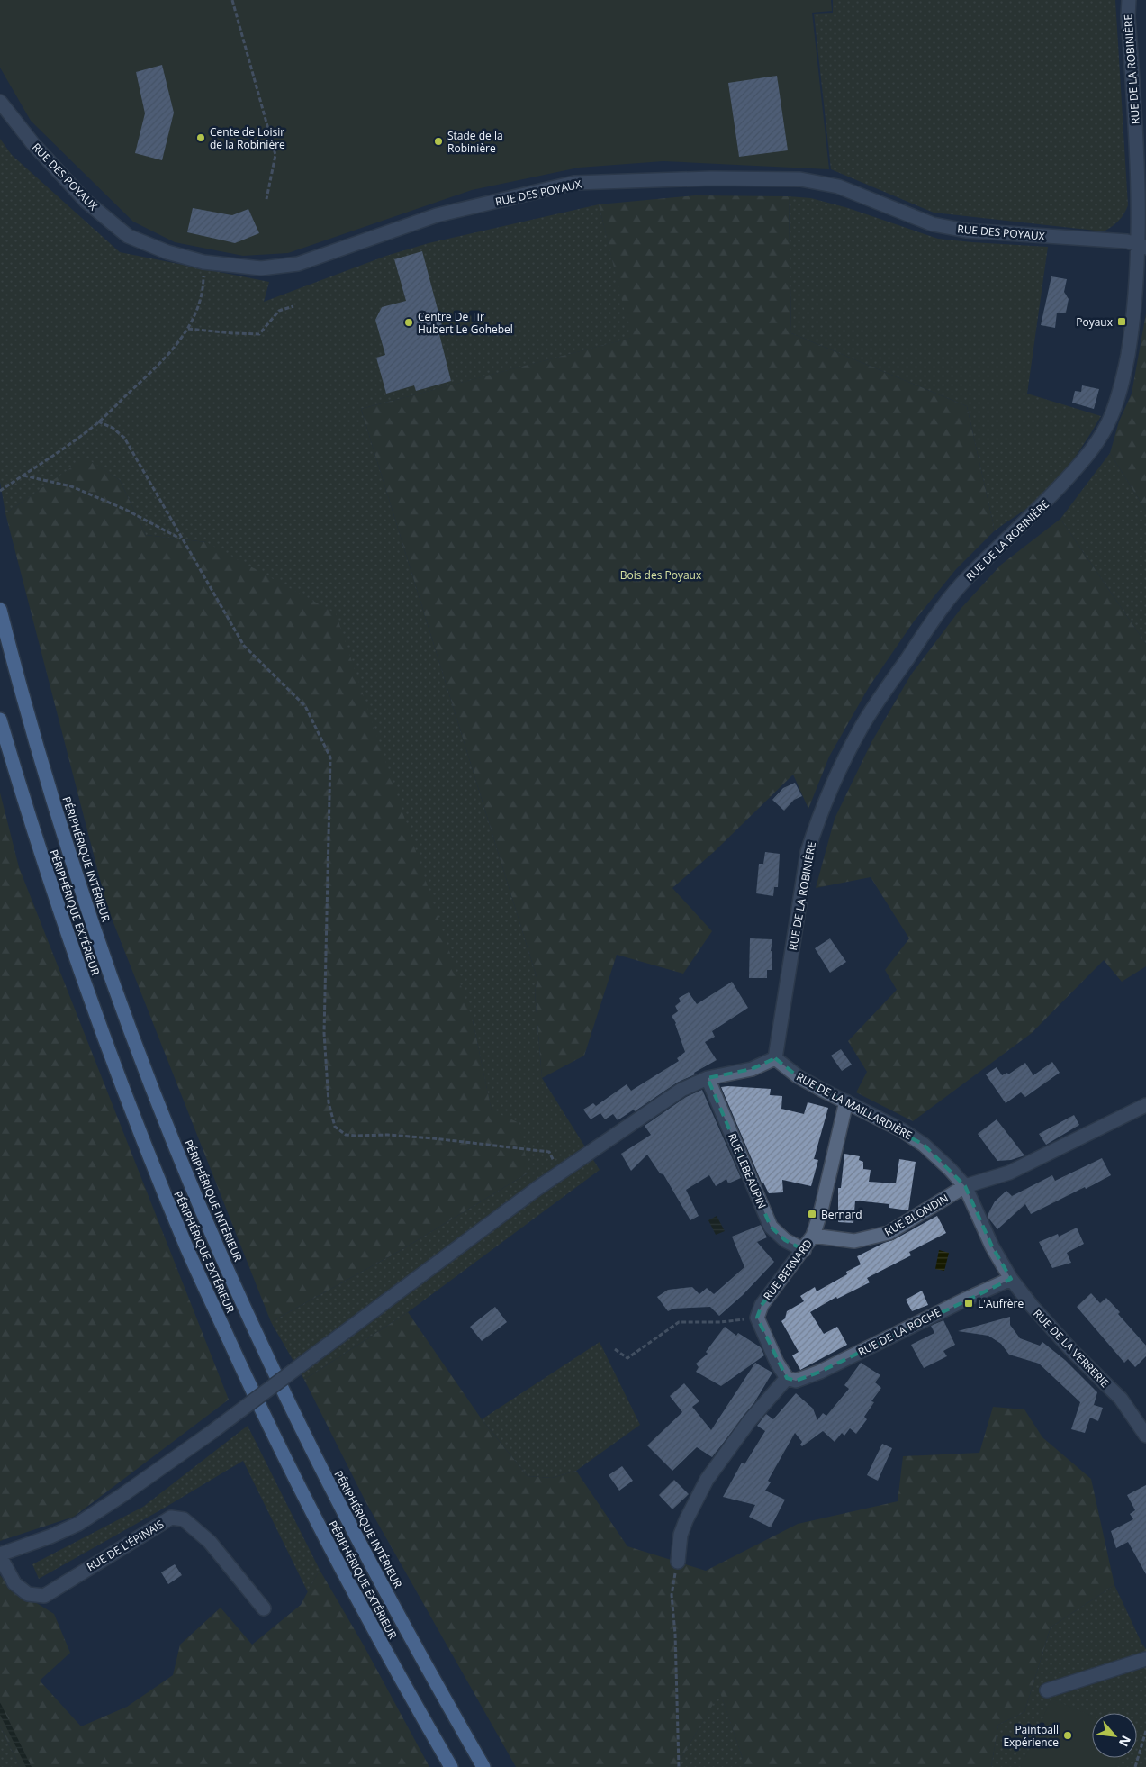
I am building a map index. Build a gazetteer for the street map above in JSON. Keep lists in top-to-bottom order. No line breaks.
{"streets":{"highway":["PÉRIPHÉRIQUE INTÉRIEUR","PÉRIPHÉRIQUE EXTÉRIEUR"],"street":["RUE DE LA ROBINIÈRE","RUE DES POYAUX","RUE DE LA MAILLARDIÈRE","RUE LEBEAUPIN","RUE BLONDIN","RUE BERNARD","RUE DE LA ROCHE","RUE DE LA VERRERIE","RUE DE L'ÉPINAIS"]},"crossings":[["RUE DE LA ROBINIÈRE","RUE DES POYAUX"],["RUE DE LA ROBINIÈRE","RUE DE LA MAILLARDIÈRE"],["RUE DE LA MAILLARDIÈRE","RUE BLONDIN"],["RUE DE LA MAILLARDIÈRE","RUE BERNARD"],["RUE DE LA MAILLARDIÈRE","RUE DE LA VERRERIE"],["RUE LEBEAUPIN","RUE BERNARD"],["RUE BLONDIN","RUE BERNARD"],["RUE BLONDIN","RUE DE LA VERRERIE"],["RUE DE LA ROCHE","RUE DE LA VERRERIE"]],"parks":["Bois des Poyaux"],"places":{"other":["Cente de Loisir de la Robinière","Stade de la Robinière","Centre De Tir Hubert Le Gohebel","Paintball Expérience"],"transit":["Poyaux","Bernard","L'Aufrère"]},"north":"bottom right"}
